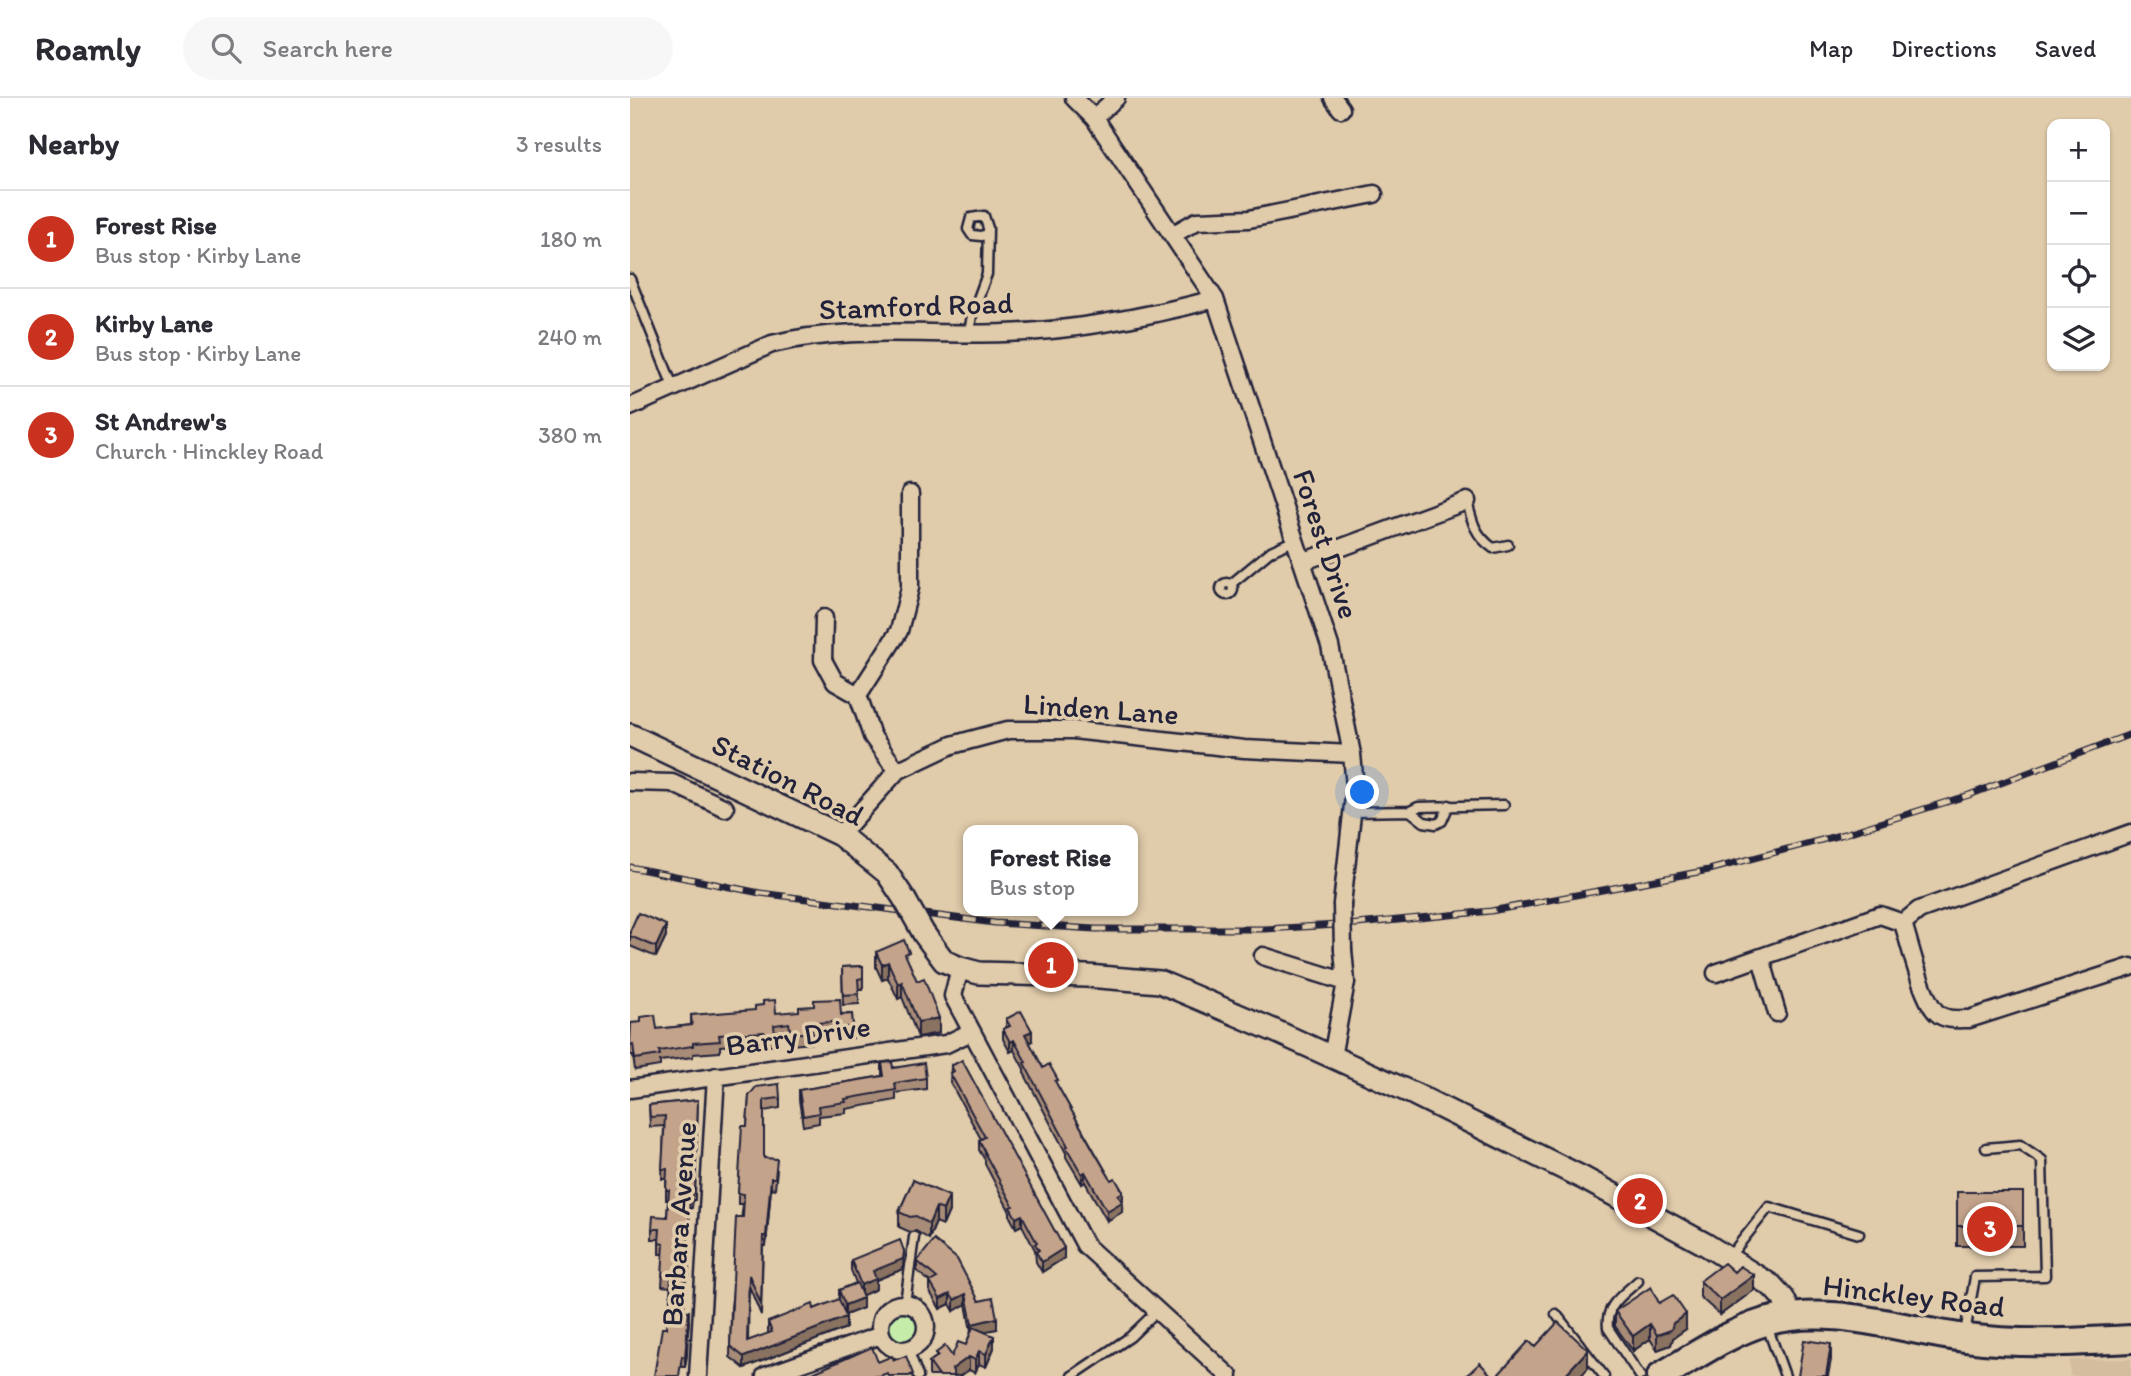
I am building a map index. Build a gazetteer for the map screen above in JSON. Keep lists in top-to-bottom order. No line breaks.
{"streets":{"main road":["Hinckley Road"],"street":["Stamford Road","Forest Drive","Linden Lane","Station Road","Barry Drive","Barbara Avenue"]},"crossings":[["Stamford Road","Forest Drive"],["Forest Drive","Linden Lane"],["Linden Lane","Station Road"],["Barry Drive","Barbara Avenue"]],"page":{"header":"Roamly","search":"Search here","nav":["Map","Directions","Saved"],"heading":["Nearby","3 results"],"map_buttons":["+","−"],"list":[{"mark":"1","name":"Forest Rise","note":"Bus stop · Kirby Lane","value":"180 m"},{"mark":"2","name":"Kirby Lane","note":"Bus stop · Kirby Lane","value":"240 m"},{"mark":"3","name":"St Andrew's","note":"Church · Hinckley Road","value":"380 m"}],"popup":["Forest Rise","Bus stop"],"pins":["1","2","3"]}}
